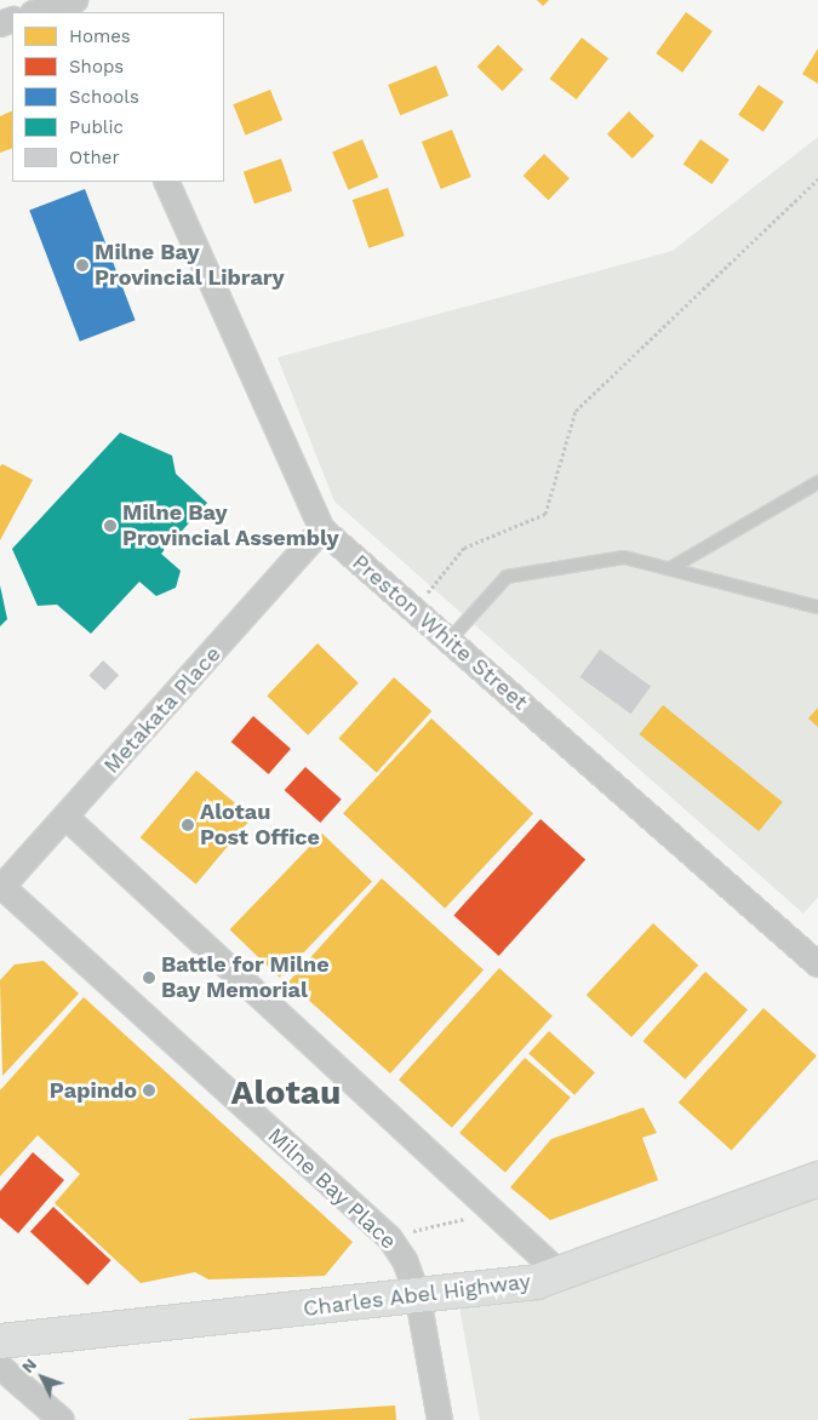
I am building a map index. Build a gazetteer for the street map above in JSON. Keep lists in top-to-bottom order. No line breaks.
{"streets":{"main road":["Charles Abel Highway"],"street":["Preston White Street","Metakata Place","Milne Bay Place"]},"crossings":[["Preston White Street","Metakata Place"],["Metakata Place","Milne Bay Place"],["Milne Bay Place","Charles Abel Highway"]],"districts":["Alotau"],"places":["Milne Bay Provincial Library","Milne Bay Provincial Assembly","Alotau Post Office","Battle for Milne Bay Memorial","Papindo"],"legend":["Homes","Shops","Schools","Public","Other"],"north":"top left"}
